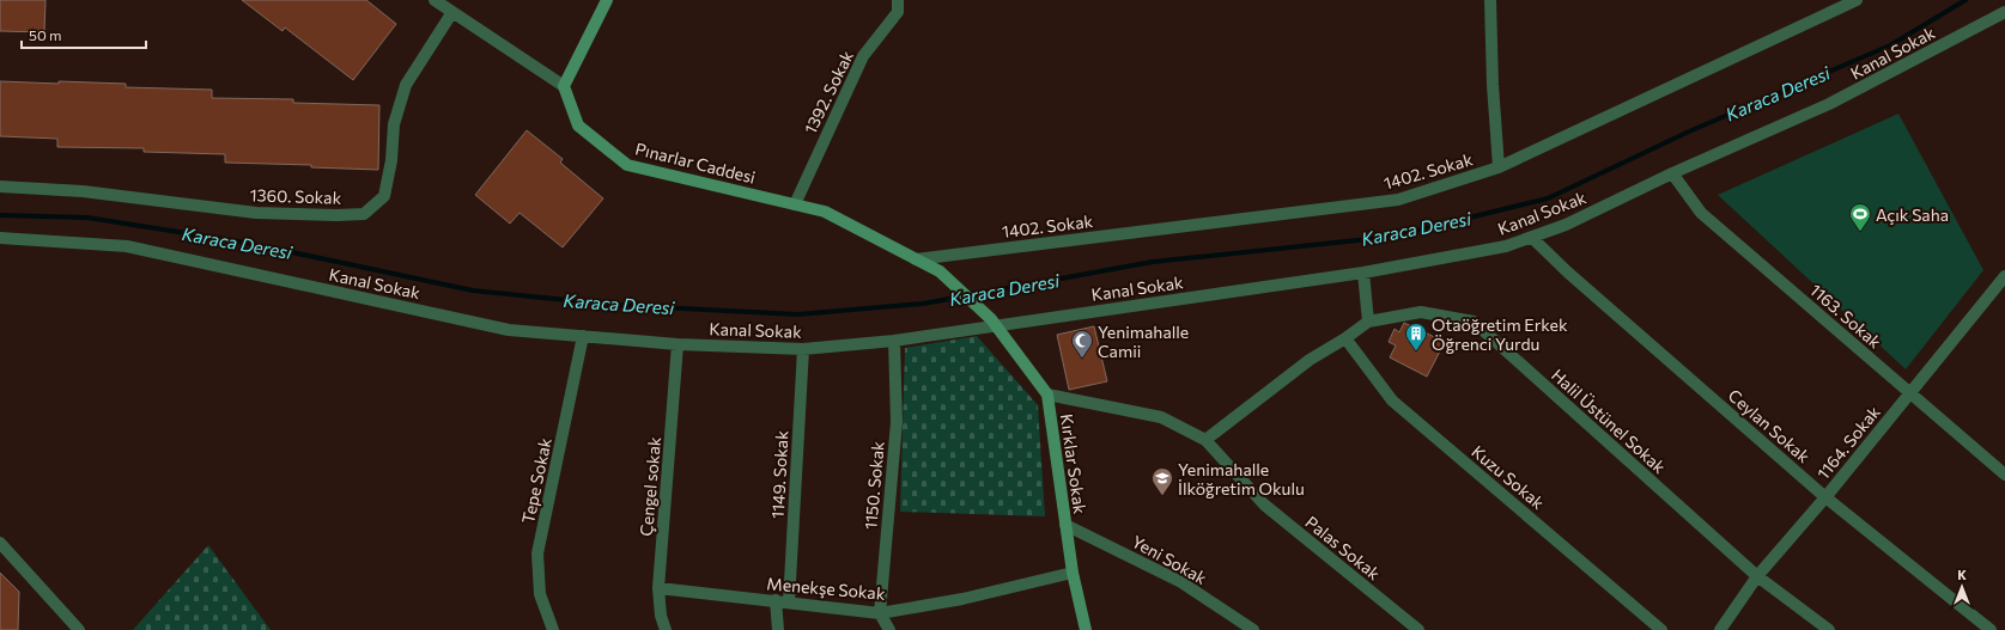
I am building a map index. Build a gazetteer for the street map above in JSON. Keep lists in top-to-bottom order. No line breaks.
{"streets":{"street":["Kanal Sokak","1392. Sokak","Pınarlar Caddesi","1402. Sokak","1360. Sokak","1163. Sokak","Halil Üstünel Sokak","Ceylan Sokak","1164. Sokak","Kırklar Sokak","1149. Sokak","Kuzu Sokak","Tepe Sokak","1150. Sokak","Çengel sokak","Palas Sokak","Yeni Sokak","Menekşe Sokak"]},"crossings":[["Kanal Sokak","1163. Sokak"],["Kanal Sokak","Ceylan Sokak"],["Kanal Sokak","Kırklar Sokak"],["Kanal Sokak","1149. Sokak"],["Kanal Sokak","Tepe Sokak"],["Kanal Sokak","1150. Sokak"],["Kanal Sokak","Çengel sokak"],["1392. Sokak","Pınarlar Caddesi"],["Pınarlar Caddesi","1402. Sokak"],["Pınarlar Caddesi","Kırklar Sokak"],["1163. Sokak","1164. Sokak"],["Halil Üstünel Sokak","1164. Sokak"],["Halil Üstünel Sokak","Kuzu Sokak"],["Halil Üstünel Sokak","Palas Sokak"],["Ceylan Sokak","1164. Sokak"],["Kırklar Sokak","Palas Sokak"],["Kırklar Sokak","Yeni Sokak"],["Kırklar Sokak","Menekşe Sokak"],["1149. Sokak","Menekşe Sokak"],["1150. Sokak","Menekşe Sokak"],["Çengel sokak","Menekşe Sokak"]],"water":["Karaca Deresi"],"places":{"sports":["Açık Saha"],"building":["Otaöğretim Erkek Öğrenci Yurdu"],"mosque":["Yenimahalle Camii"],"school or university":["Yenimahalle İlköğretim Okulu"]},"scale_bar":"50 m","north":"top"}
